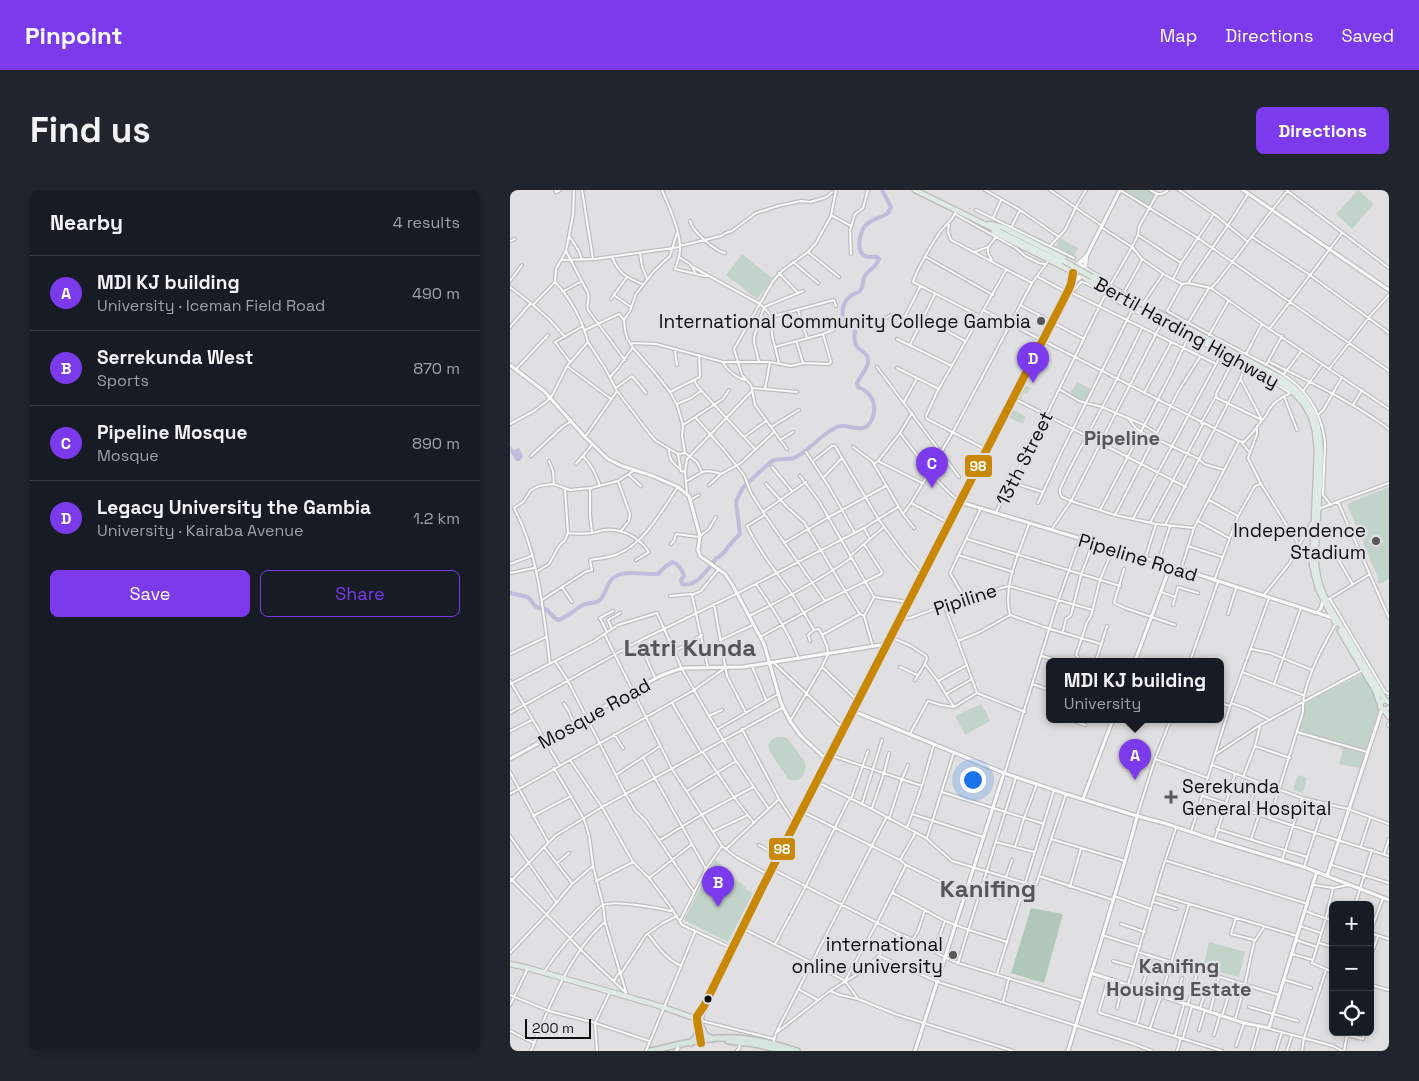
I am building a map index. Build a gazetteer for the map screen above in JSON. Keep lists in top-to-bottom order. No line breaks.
{"streets":{"main road":["Bertil Harding Highway"],"street":["13th Street","Pipeline Road","Pipiline","Mosque Road"]},"crossings":[["Bertil Harding Highway","Pipeline Road"],["13th Street","Pipeline Road"]],"districts":["Pipeline","Latri Kunda","Kanifing","Kanifing Housing Estate"],"places":{"other":["International Community College Gambia","Independence Stadium","international online university"],"health":["Serekunda General Hospital"]},"lines":["transit line 98"],"scale_bar":"200 m","page":{"header":"Pinpoint","nav":["Map","Directions","Saved"],"buttons":["Directions",["Save","Share"]],"title":"Find us","heading":["Nearby","4 results"],"list":[{"mark":"A","name":"MDI KJ building","note":"University · Iceman Field Road","value":"490 m"},{"mark":"B","name":"Serrekunda West","note":"Sports","value":"870 m"},{"mark":"C","name":"Pipeline Mosque","note":"Mosque","value":"890 m"},{"mark":"D","name":"Legacy University the Gambia","note":"University · Kairaba Avenue","value":"1.2 km"}],"pins":["D","C","A","B"],"popup":["MDI KJ building","University"],"map_buttons":["+","−"],"scale":"200 m"}}
